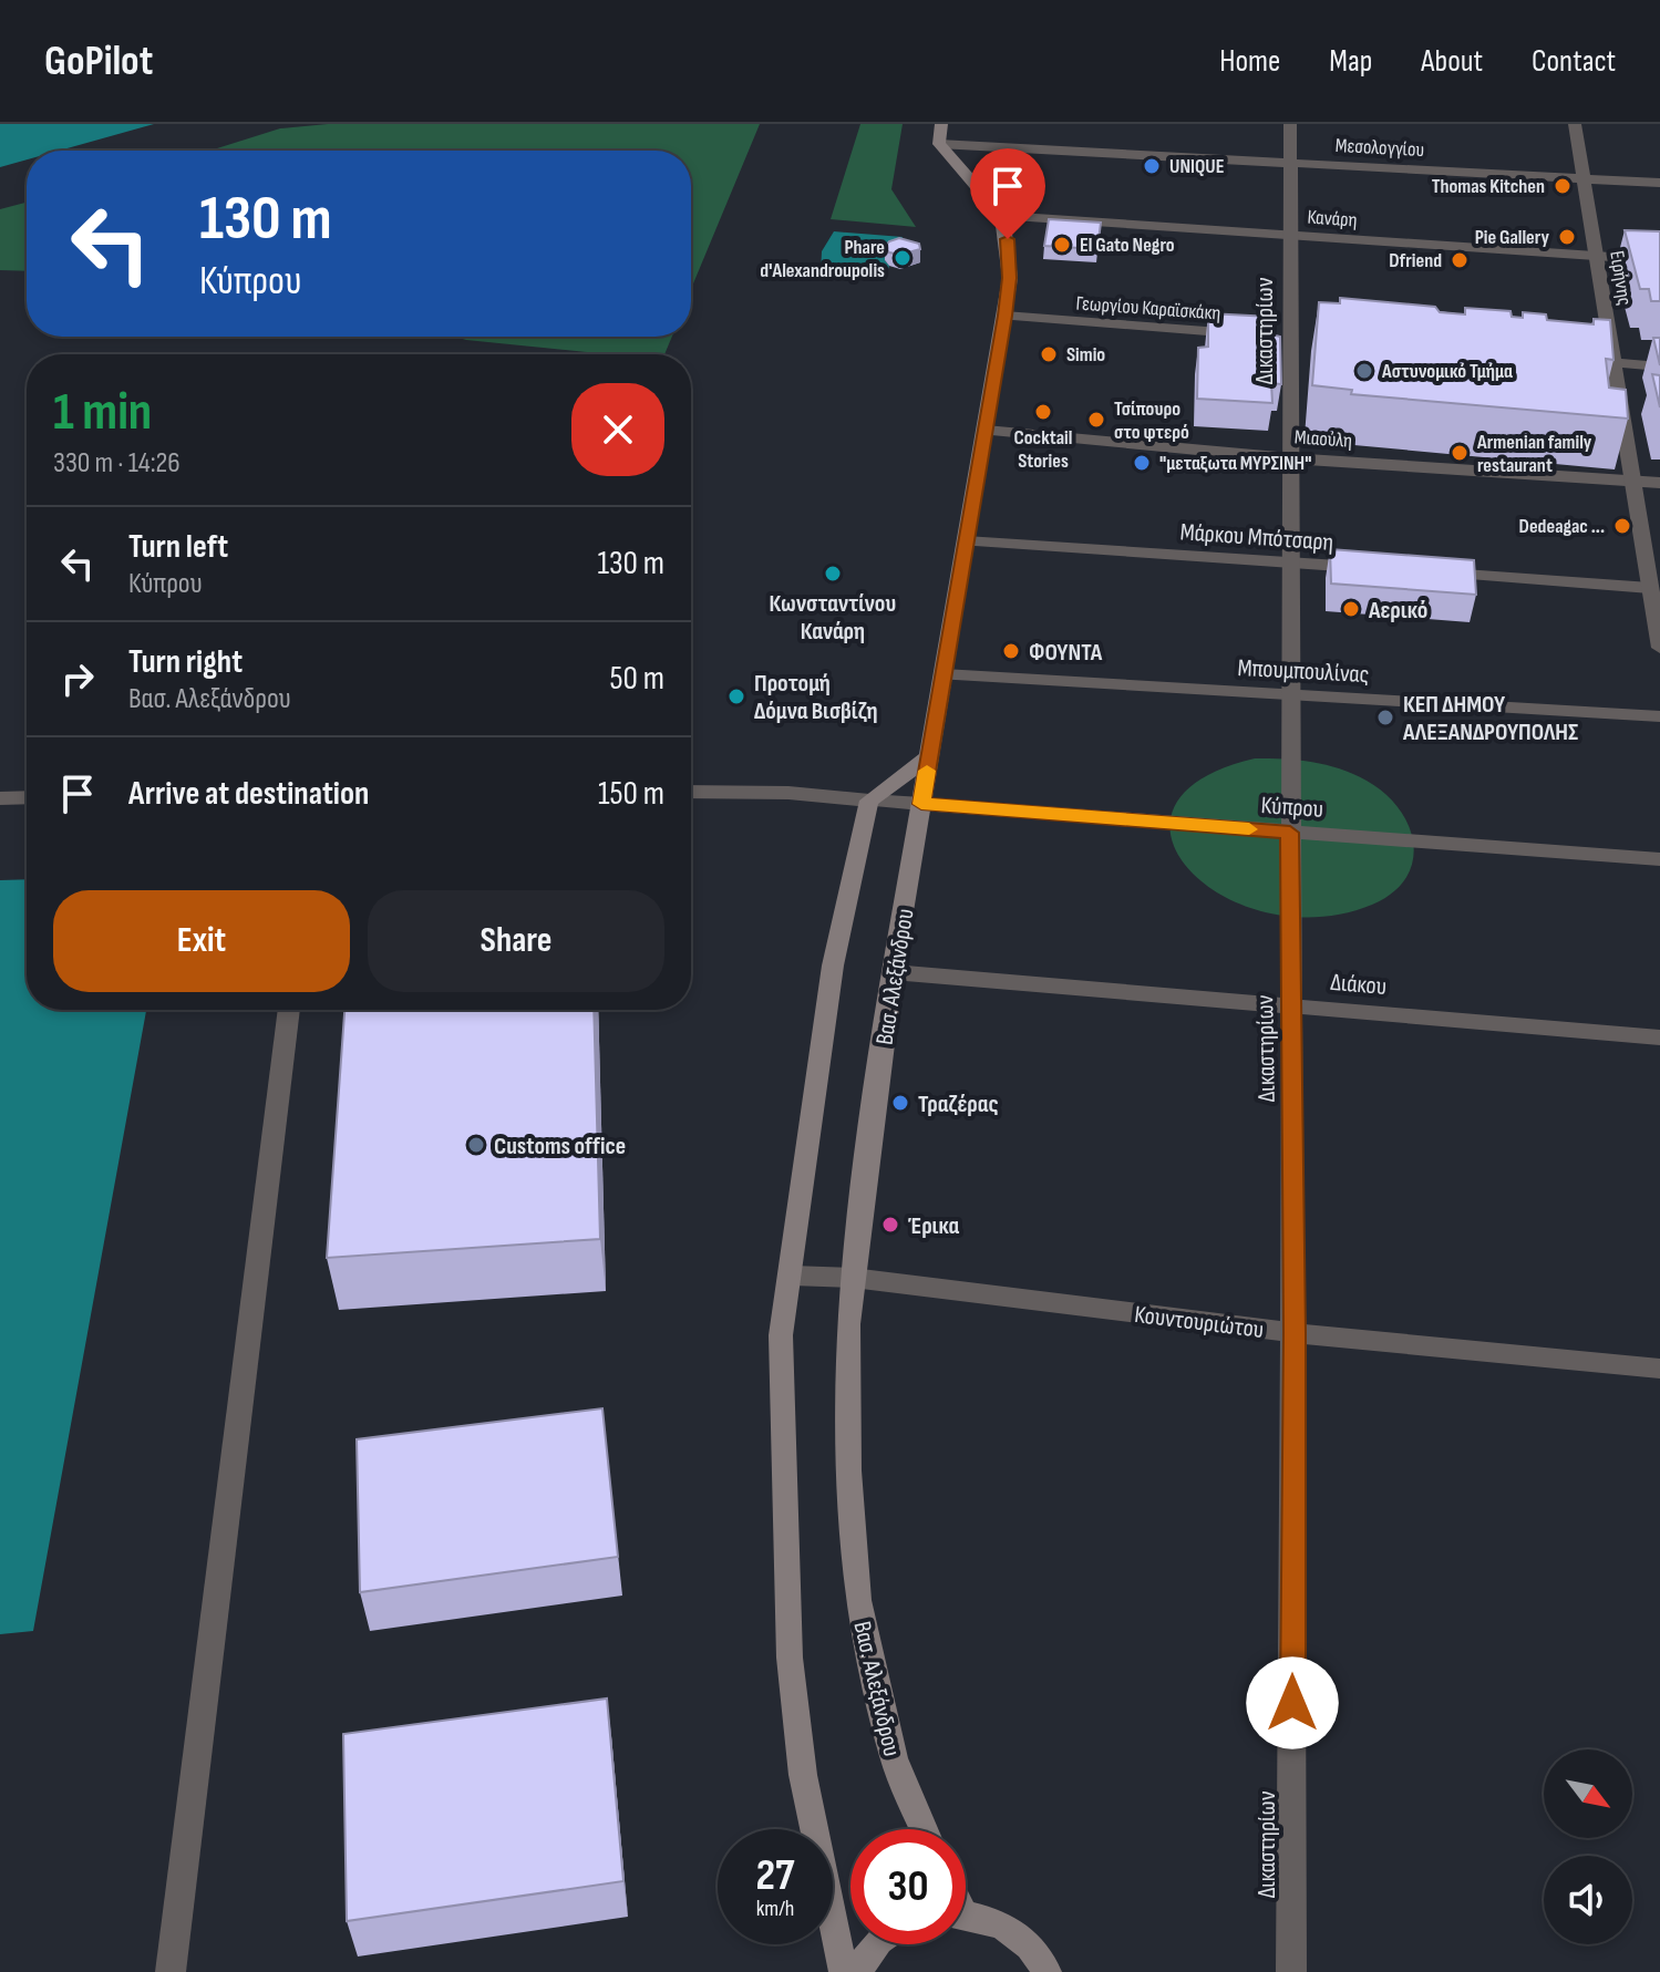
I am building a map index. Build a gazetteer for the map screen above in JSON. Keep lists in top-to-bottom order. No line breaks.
{"streets":{"main road":["Βασ. Αλεξάνδρου"],"street":["Μεσολογγίου","Κανάρη","Ειρήνης","Γεωργίου Καραϊσκάκη","Δικαστηρίων","Μιαούλη","Μάρκου Μπότσαρη","Μπουμπουλίνας","Κύπρου","Διάκου","Κουντουριώτου"]},"crossings":[["Μεσολογγίου","Ειρήνης"],["Μεσολογγίου","Δικαστηρίων"],["Κανάρη","Ειρήνης"],["Κανάρη","Δικαστηρίων"],["Κανάρη","Βασ. Αλεξάνδρου"],["Ειρήνης","Μιαούλη"],["Γεωργίου Καραϊσκάκη","Δικαστηρίων"],["Γεωργίου Καραϊσκάκη","Βασ. Αλεξάνδρου"],["Δικαστηρίων","Μιαούλη"],["Δικαστηρίων","Μάρκου Μπότσαρη"],["Δικαστηρίων","Μπουμπουλίνας"],["Δικαστηρίων","Κύπρου"],["Δικαστηρίων","Διάκου"],["Δικαστηρίων","Κουντουριώτου"],["Μιαούλη","Βασ. Αλεξάνδρου"],["Μάρκου Μπότσαρη","Βασ. Αλεξάνδρου"],["Μπουμπουλίνας","Βασ. Αλεξάνδρου"],["Κύπρου","Βασ. Αλεξάνδρου"],["Βασ. Αλεξάνδρου","Διάκου"],["Βασ. Αλεξάνδρου","Κουντουριώτου"]],"places":["UNIQUE","Thomas Kitchen","Pie Gallery","El Gato Negro","Phare d'Alexandroupolis","Dfriend","Simio","Αστυνομικό Τμήμα","Cocktail Stories","Τσίπουρο στο φτερό","Armenian family restaurant","\"μεταξωτα ΜΥΡΣΙΝΗ\"","Dedeagac ...","Κωνσταντίνου Κανάρη","Αερικό","ΦΟΥΝΤΑ","Προτομή Δόμνα Βισβίζη","ΚΕΠ ΔΗΜΟΥ ΑΛΕΞΑΝΔΡΟΥΠΟΛΗΣ","Τραζέρας","Customs office","Έρικα"],"north":"bottom right","page":{"header":"GoPilot","nav":["Home","Map","About","Contact"],"turn":["130 m","Κύπρου"],"heading":["1 min","330 m · 14:26"],"list":[{"name":"Turn left","note":"Κύπρου","value":"130 m"},{"name":"Turn right","note":"Βασ. Αλεξάνδρου","value":"50 m"},{"name":"Arrive at destination","value":"150 m"}],"buttons":["Exit","Share"],"speed":"27 km/h","limit":"30"}}
